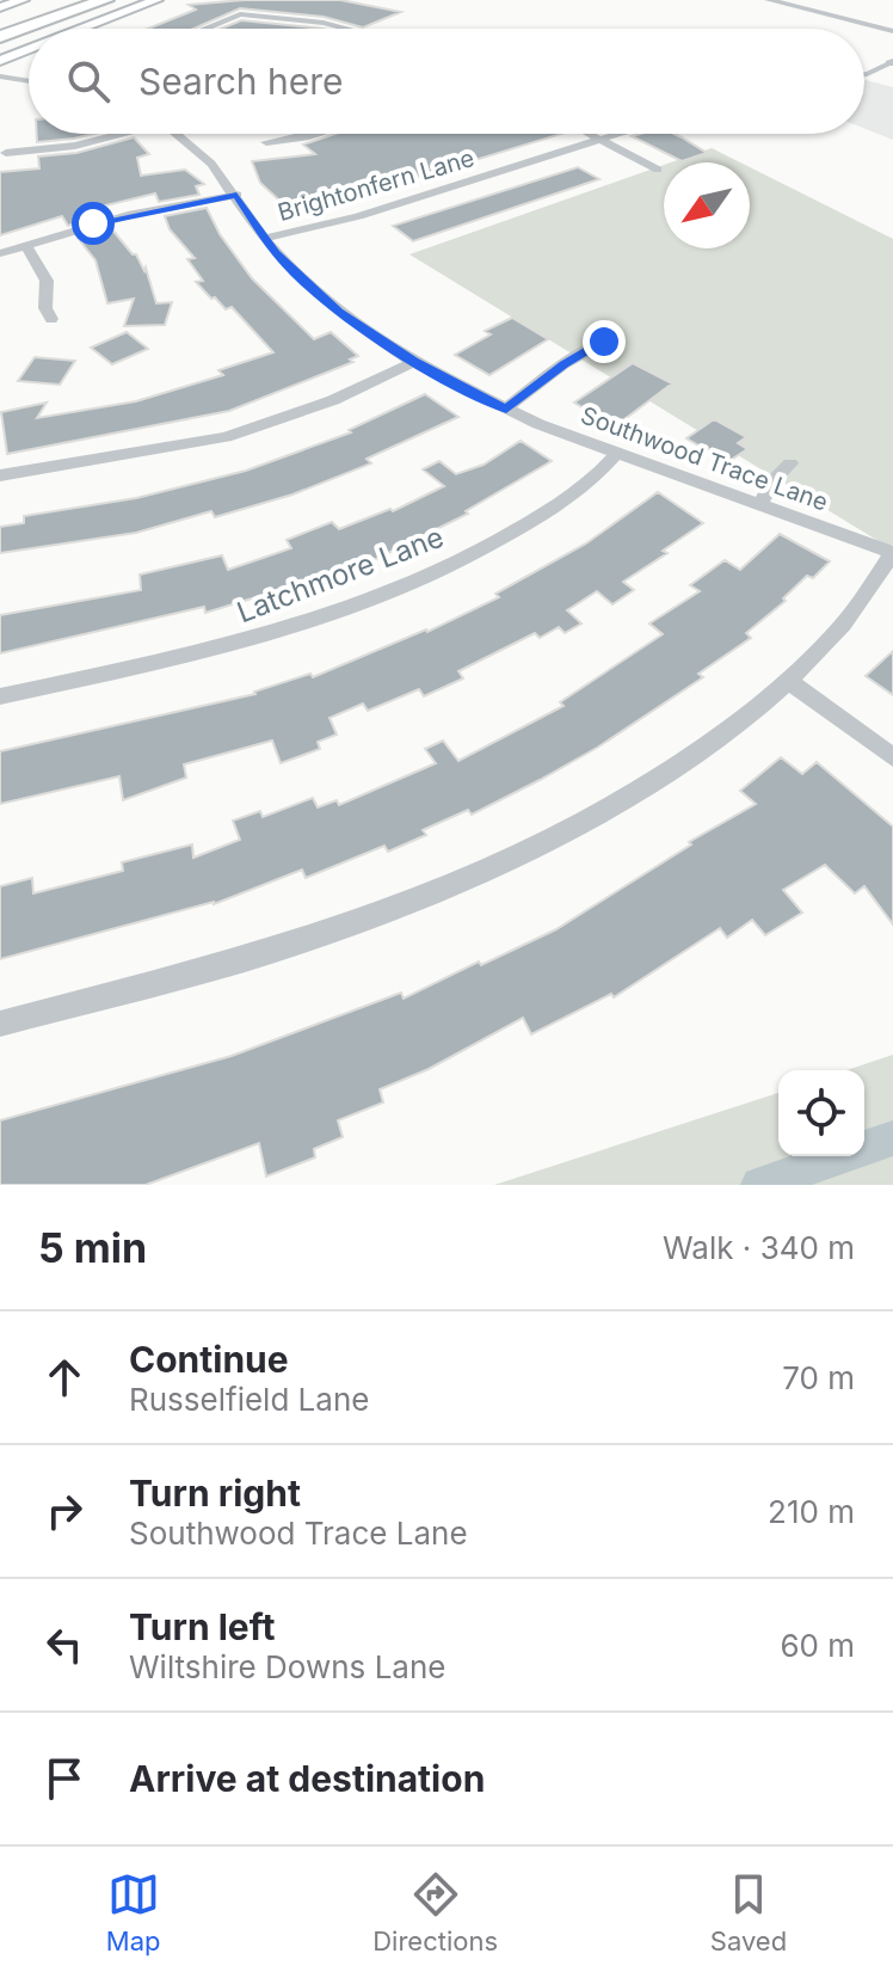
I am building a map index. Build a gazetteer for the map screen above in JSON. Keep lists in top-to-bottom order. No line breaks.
{"streets":{"street":["Brightonfern Lane","Southwood Trace Lane","Latchmore Lane"]},"crossings":[["Brightonfern Lane","Southwood Trace Lane"],["Southwood Trace Lane","Latchmore Lane"]],"north":"bottom left","page":{"search":"Search here","heading":["5 min","Walk · 340 m"],"list":[["Continue","Russelfield Lane","70 m"],["Turn right","Southwood Trace Lane","210 m"],["Turn left","Wiltshire Downs Lane","60 m"],"Arrive at destination"],"nav":["Map","Directions","Saved"]}}
